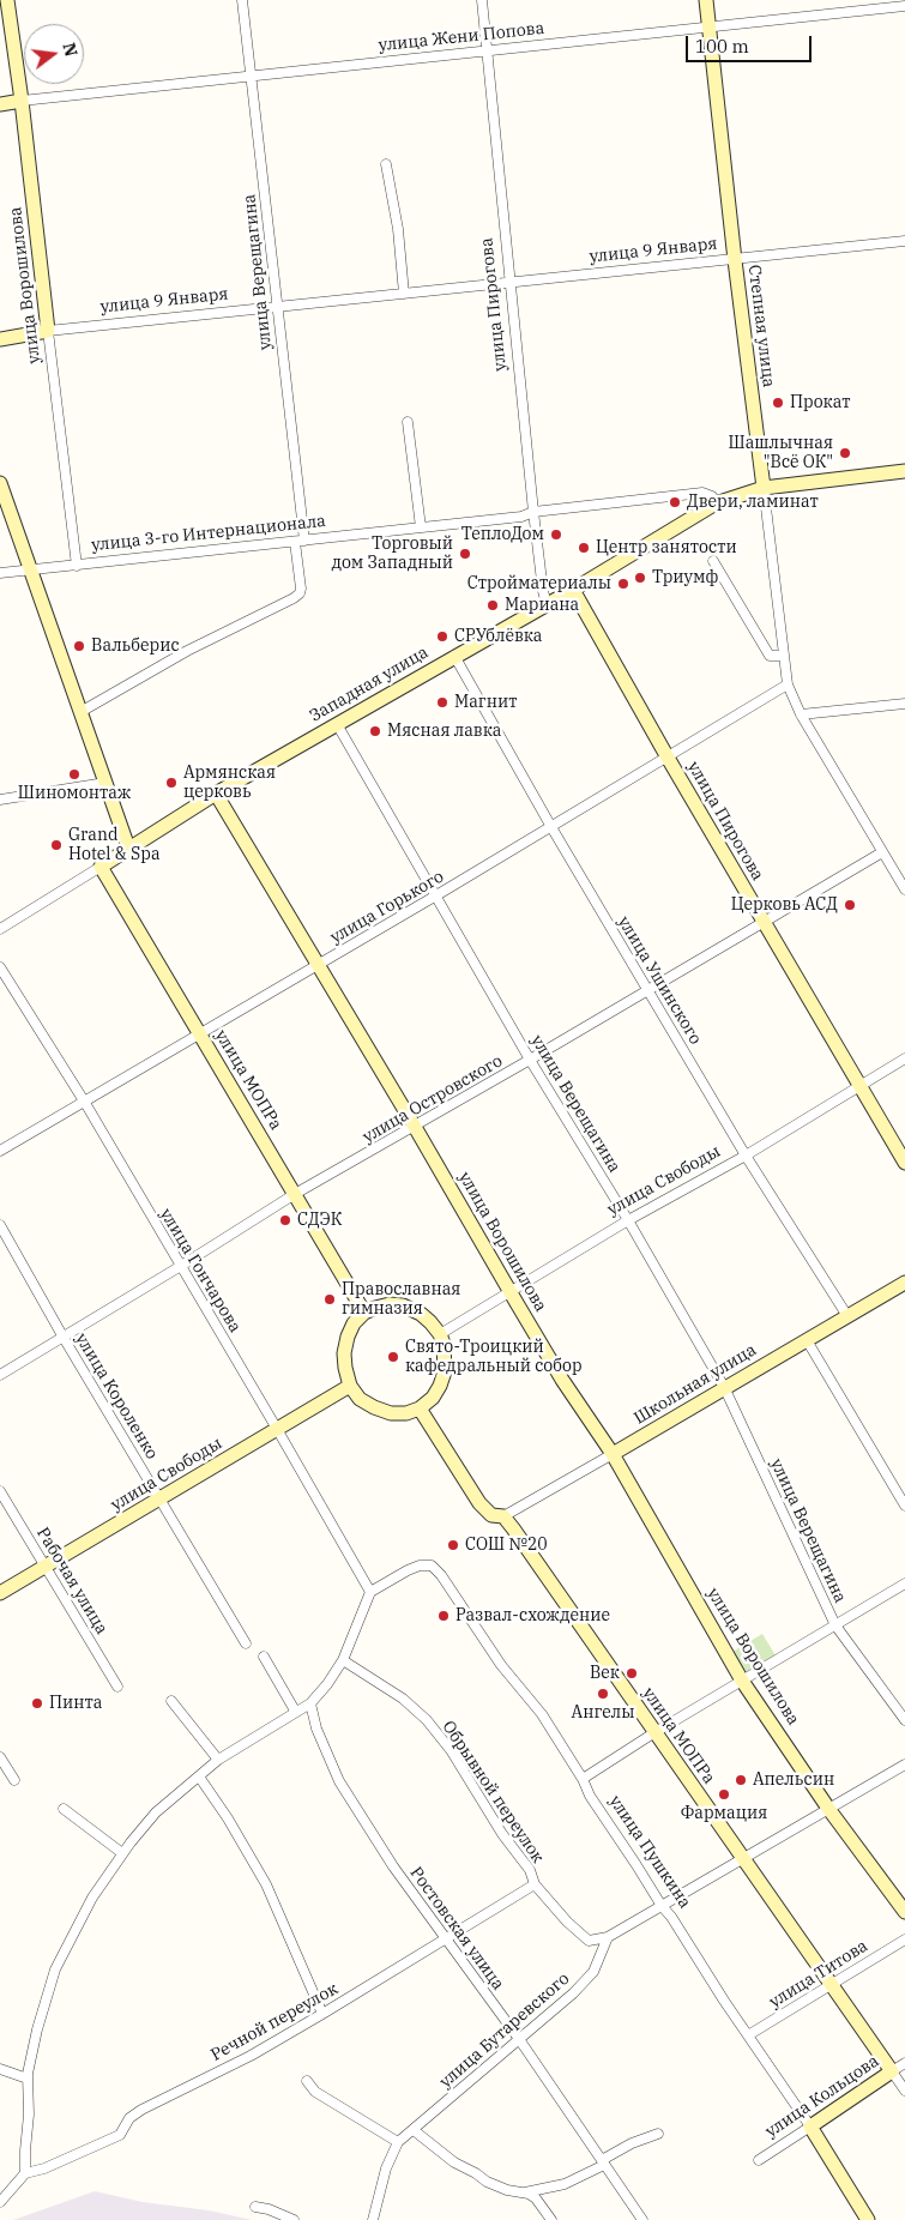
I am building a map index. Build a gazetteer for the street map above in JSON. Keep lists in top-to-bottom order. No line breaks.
{"streets":{"main road":["улица 9 Января","улица Ворошилова","улица Пирогова","Степная улица","Западная улица","улица МОПРа","улица Свободы","Школьная улица","улица Пушкина","улица Кольцова"],"street":["улица Жени Попова","улица Верещагина","улица 3-го Интернационала","улица Горького","улица Ушинского","улица Островского","улица Гончарова","улица Короленко","Рабочая улица","Обрывной переулок","Ростовская улица","улица Титова","Речной переулок","улица Бутаревского"]},"crossings":[["улица Жени Попова","улица Верещагина"],["улица Жени Попова","улица Ворошилова"],["улица Жени Попова","улица Пирогова"],["улица Жени Попова","Степная улица"],["улица 9 Января","улица Верещагина"],["улица 9 Января","улица Ворошилова"],["улица 9 Января","улица Пирогова"],["улица 9 Января","Степная улица"],["улица Верещагина","улица 3-го Интернационала"],["улица Верещагина","Западная улица"],["улица Верещагина","улица Горького"],["улица Верещагина","улица Островского"],["улица Верещагина","улица Свободы"],["улица Верещагина","Школьная улица"],["улица Ворошилова","улица 3-го Интернационала"],["улица Ворошилова","Западная улица"],["улица Ворошилова","улица Горького"],["улица Ворошилова","улица Островского"],["улица Ворошилова","улица Свободы"],["улица Ворошилова","Школьная улица"],["улица Пирогова","улица 3-го Интернационала"],["улица Пирогова","Западная улица"],["улица Пирогова","улица Горького"],["улица Пирогова","улица Островского"],["улица Пирогова","улица Свободы"],["Степная улица","Западная улица"],["Степная улица","улица Горького"],["Степная улица","улица Островского"],["улица 3-го Интернационала","Западная улица"],["Западная улица","улица Ушинского"],["Западная улица","улица МОПРа"],["улица Горького","улица Ушинского"],["улица Горького","улица МОПРа"],["улица Горького","улица Гончарова"],["улица Ушинского","улица Островского"],["улица Ушинского","улица Свободы"],["улица Ушинского","Школьная улица"],["улица МОПРа","улица Островского"],["улица МОПРа","улица Свободы"],["улица МОПРа","Школьная улица"],["улица МОПРа","улица Титова"],["улица МОПРа","улица Кольцова"],["улица Островского","улица Гончарова"],["улица Островского","улица Короленко"],["улица Свободы","улица Гончарова"],["улица Свободы","улица Короленко"],["улица Свободы","Рабочая улица"],["улица Гончарова","улица Пушкина"],["Обрывной переулок","Речной переулок"],["Обрывной переулок","улица Бутаревского"],["улица Пушкина","улица Титова"],["улица Пушкина","улица Кольцова"],["Ростовская улица","Речной переулок"],["Ростовская улица","улица Бутаревского"]],"places":["Прокат","Шашлычная \"Всё ОК\"","Двери, ламинат","ТеплоДом","Центр занятости","Торговый дом Западный","Триумф","Стройматериалы","Мариана","СРУблёвка","Вальберис","Магнит","Мясная лавка","Шиномонтаж","Армянская церковь","Grand Hotel & Spa","Церковь АСД","СДЭК","Православная гимназия","Свято-Троицкий кафедральный собор","СОШ №20","Развал-схождение","Век","Ангелы","Пинта","Апельсин","Фармация"],"scale_bar":"100 m","north":"right"}
